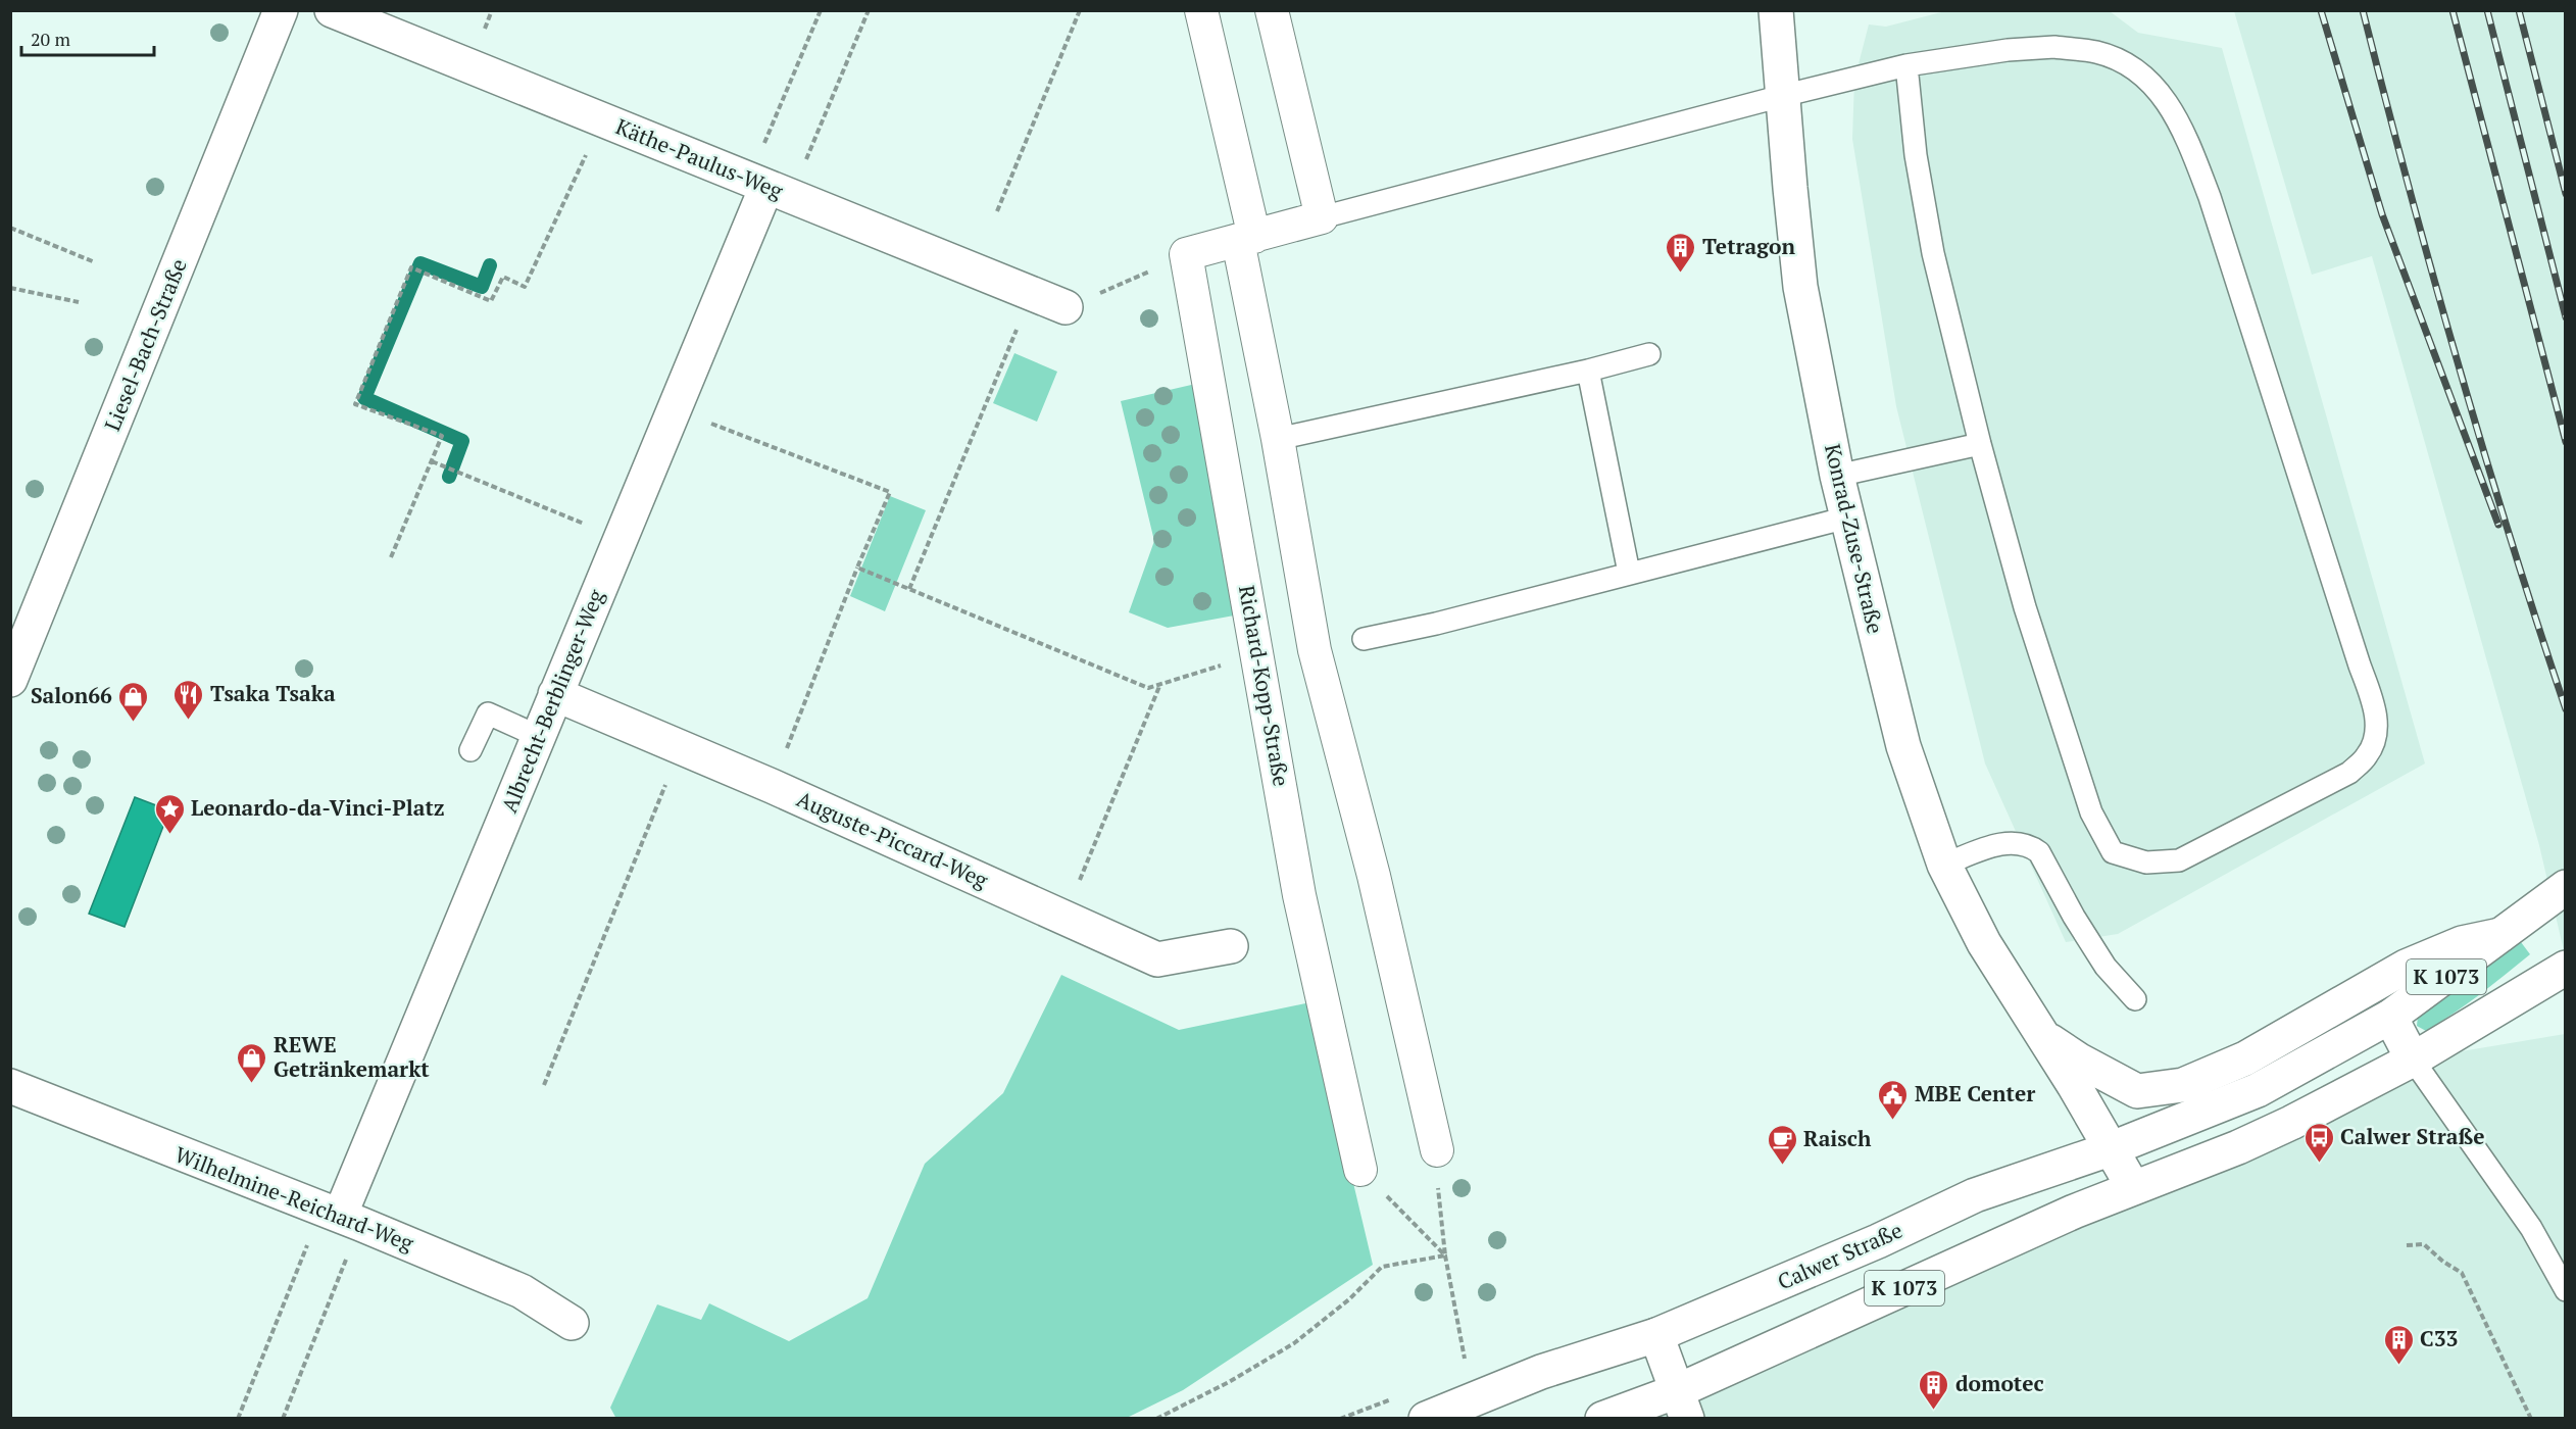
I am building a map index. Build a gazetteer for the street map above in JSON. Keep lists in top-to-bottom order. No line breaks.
{"streets":{"street":["Käthe-Paulus-Weg","Liesel-Bach-Straße","Konrad-Zuse-Straße","Richard-Kopp-Straße","Albrecht-Berblinger-Weg","Auguste-Piccard-Weg","K 1073","Wilhelmine-Reichard-Weg","Calwer Straße"]},"crossings":[["Käthe-Paulus-Weg","Albrecht-Berblinger-Weg"],["Konrad-Zuse-Straße","K 1073"],["Konrad-Zuse-Straße","Calwer Straße"],["Albrecht-Berblinger-Weg","Auguste-Piccard-Weg"],["Albrecht-Berblinger-Weg","Wilhelmine-Reichard-Weg"]],"places":{"building":["Tetragon","C33","domotec"],"restaurant":["Tsaka Tsaka"],"shop":["Salon66","REWE Getränkemarkt"],"place":["Leonardo-da-Vinci-Platz"],"public building":["MBE Center"],"bus stop":["Calwer Straße"],"cafe":["Raisch"]},"scale_bar":"20 m"}
